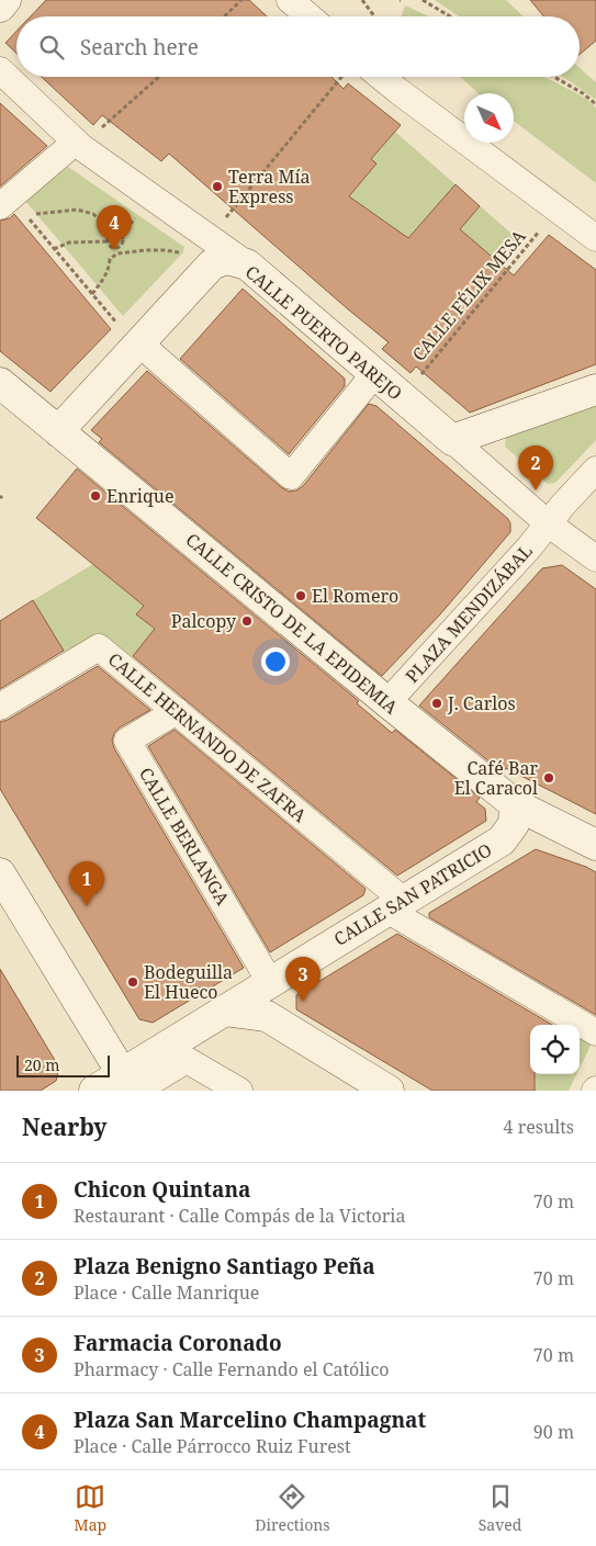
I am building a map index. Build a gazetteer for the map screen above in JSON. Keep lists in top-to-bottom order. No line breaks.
{"streets":{"street":["CALLE PUERTO PAREJO","PLAZA MENDIZÁBAL","CALLE CRISTO DE LA EPIDEMIA","CALLE HERNANDO DE ZAFRA","CALLE BERLANGA","CALLE SAN PATRICIO"],"path":["CALLE FÉLIX MESA"]},"crossings":[["CALLE FÉLIX MESA","CALLE PUERTO PAREJO"],["CALLE PUERTO PAREJO","CALLE CRISTO DE LA EPIDEMIA"],["PLAZA MENDIZÁBAL","CALLE CRISTO DE LA EPIDEMIA"],["CALLE CRISTO DE LA EPIDEMIA","CALLE SAN PATRICIO"],["CALLE HERNANDO DE ZAFRA","CALLE BERLANGA"],["CALLE HERNANDO DE ZAFRA","CALLE SAN PATRICIO"],["CALLE BERLANGA","CALLE SAN PATRICIO"]],"places":["Terra Mía Express","Enrique","El Romero","Palcopy","J. Carlos","Café Bar El Caracol","Bodeguilla El Hueco"],"scale_bar":"20 m","north":"bottom right","page":{"search":"Search here","pins":["4","2","1","3"],"scale":"20 m","heading":["Nearby","4 results"],"list":[{"mark":"1","name":"Chicon Quintana","note":"Restaurant · Calle Compás de la Victoria","value":"70 m"},{"mark":"2","name":"Plaza Benigno Santiago Peña","note":"Place · Calle Manrique","value":"70 m"},{"mark":"3","name":"Farmacia Coronado","note":"Pharmacy · Calle Fernando el Católico","value":"70 m"},{"mark":"4","name":"Plaza San Marcelino Champagnat","note":"Place · Calle Párrocco Ruiz Furest","value":"90 m"}],"nav":["Map","Directions","Saved"]}}
